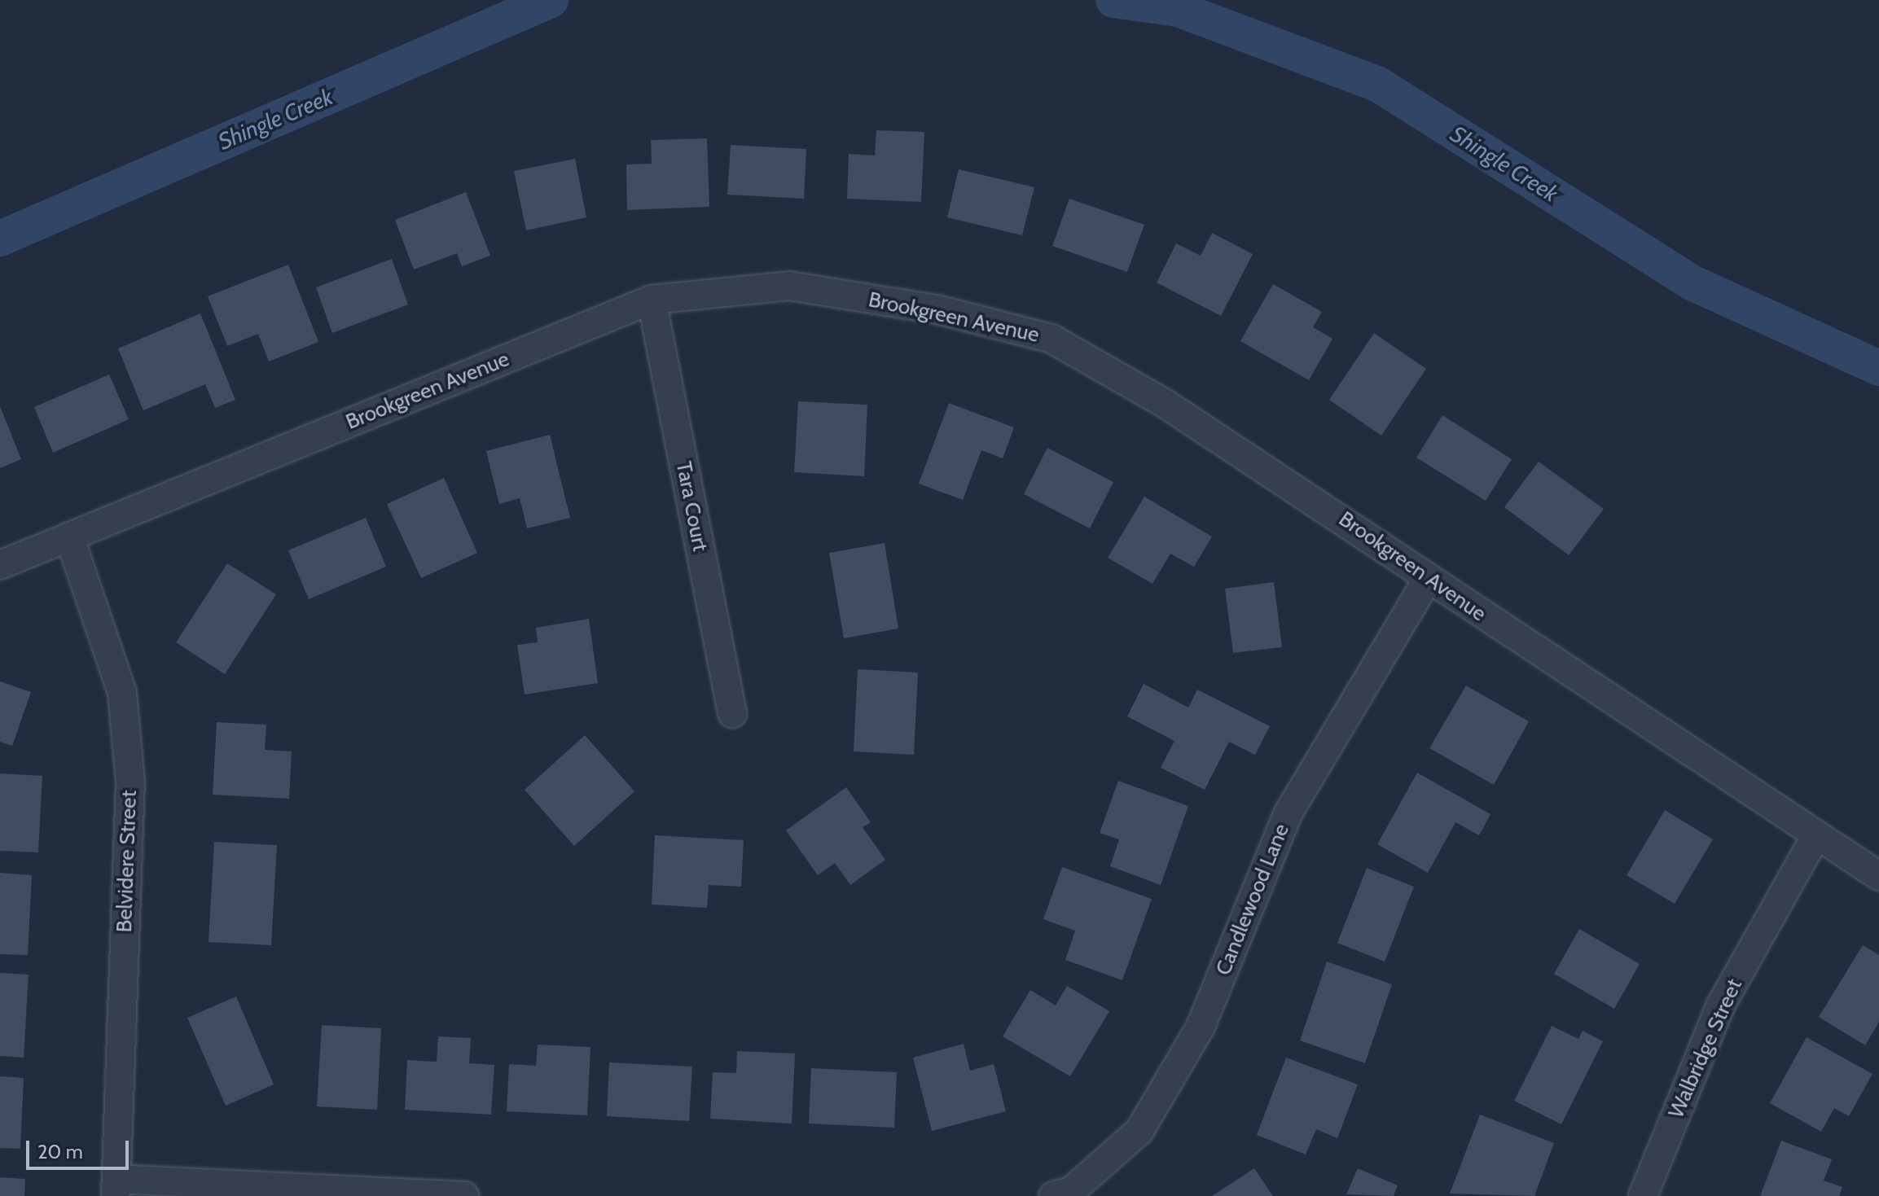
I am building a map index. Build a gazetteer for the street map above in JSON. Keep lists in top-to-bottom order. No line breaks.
{"streets":{"street":["Brookgreen Avenue","Tara Court","Belvidere Street","Candlewood Lane","Walbridge Street"]},"crossings":[["Brookgreen Avenue","Tara Court"],["Brookgreen Avenue","Belvidere Street"],["Brookgreen Avenue","Candlewood Lane"],["Brookgreen Avenue","Walbridge Street"]],"water":["Shingle Creek"],"scale_bar":"20 m"}
